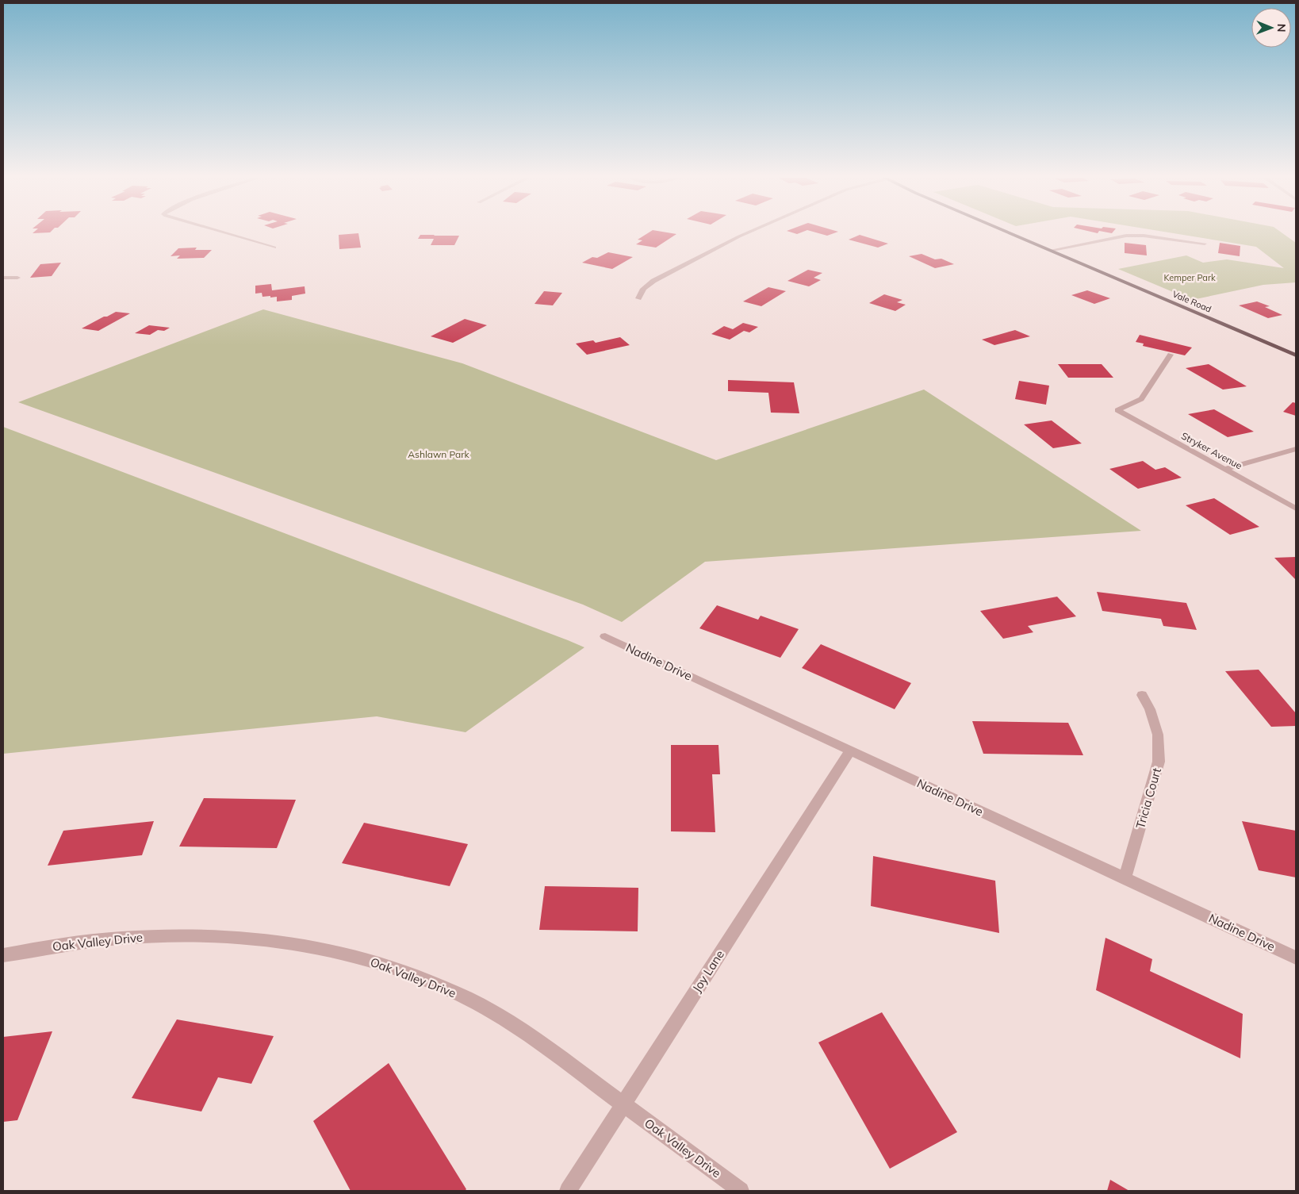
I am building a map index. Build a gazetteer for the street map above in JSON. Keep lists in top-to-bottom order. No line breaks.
{"streets":{"main road":["Vale Road"],"street":["Stryker Avenue","Nadine Drive","Tricia Court","Oak Valley Drive","Joy Lane"]},"crossings":[["Nadine Drive","Tricia Court"],["Nadine Drive","Joy Lane"],["Oak Valley Drive","Joy Lane"]],"parks":["Kemper Park","Ashlawn Park"],"north":"right"}
